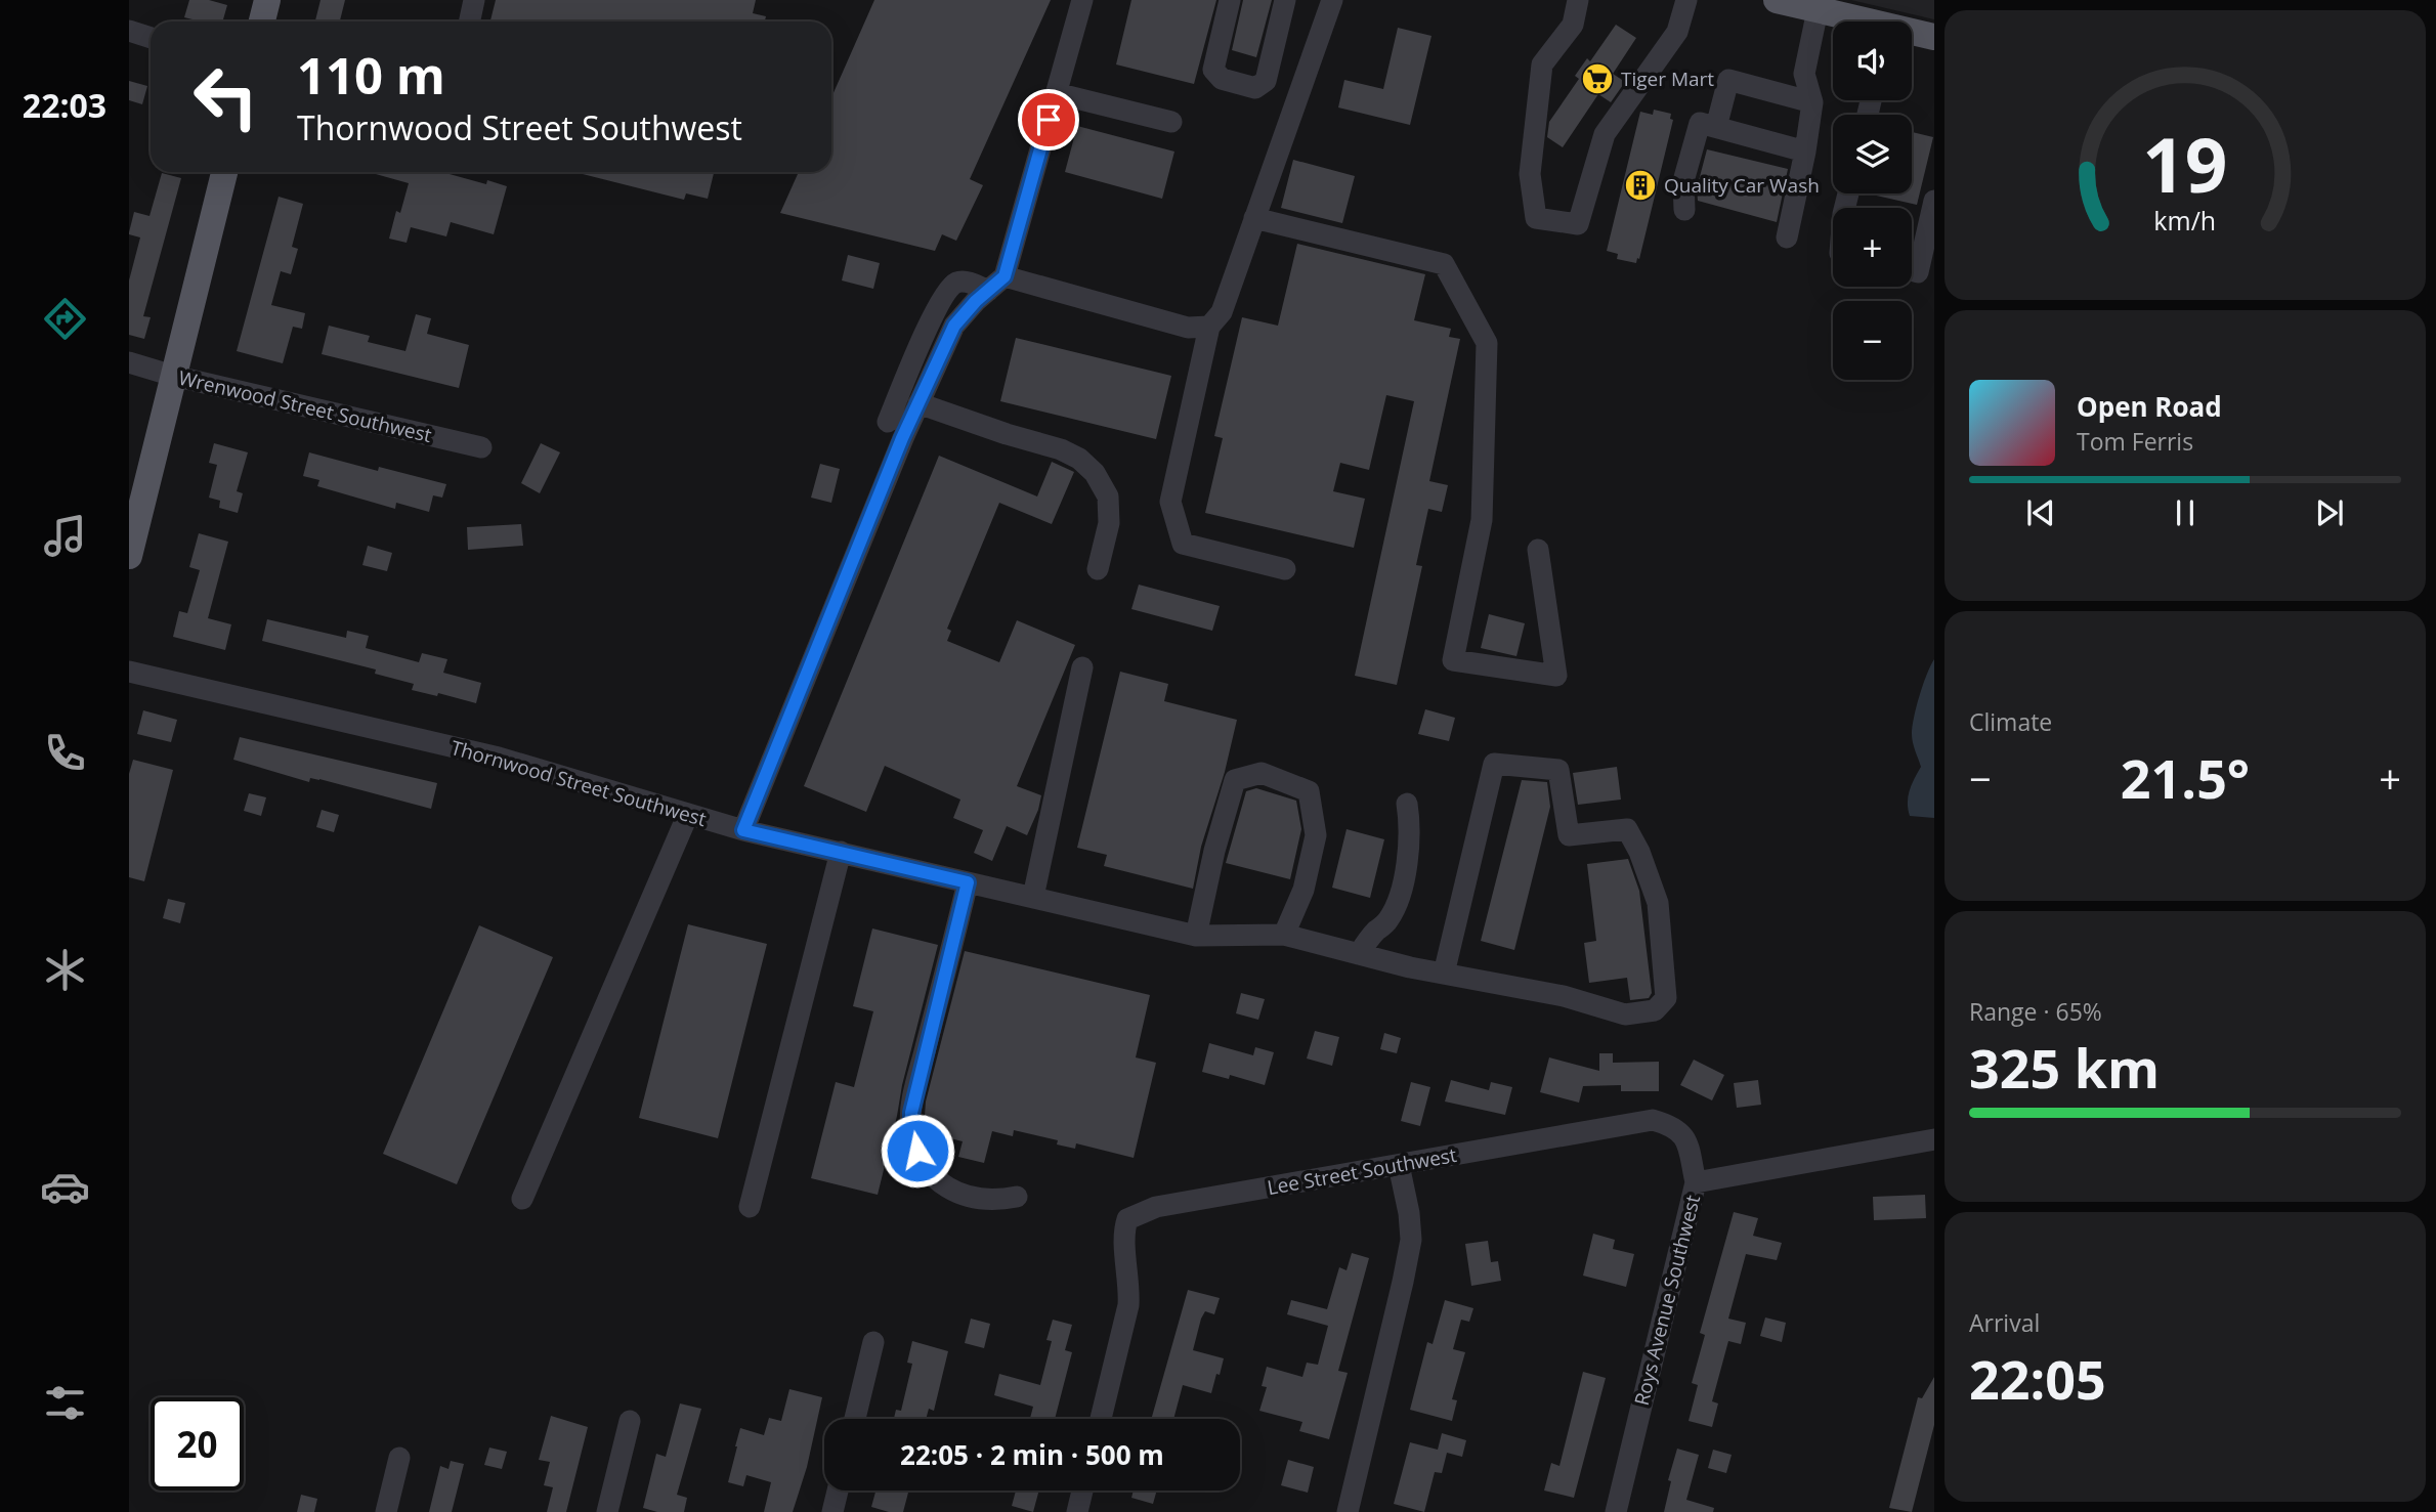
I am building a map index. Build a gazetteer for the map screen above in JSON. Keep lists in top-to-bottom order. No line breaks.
{"streets":{"street":["Wrenwood Street Southwest","Thornwood Street Southwest","Lee Street Southwest","Roys Avenue Southwest"]},"crossings":[["Lee Street Southwest","Roys Avenue Southwest"]],"places":{"supermarket":["Tiger Mart"],"building":["Quality Car Wash"]},"page":{"tabs":"22:03","map_buttons":["+","−"],"turn":["110 m","Thornwood Street Southwest"],"song":["Open Road","Tom Ferris"],"tile":["Climate",["Range · 65%","325 km"],["Arrival","22:05"]],"heat":["−","21.5°","+"],"limit":"20","trip":"22:05 · 2 min · 500 m","gauge":["19","km/h"]}}
